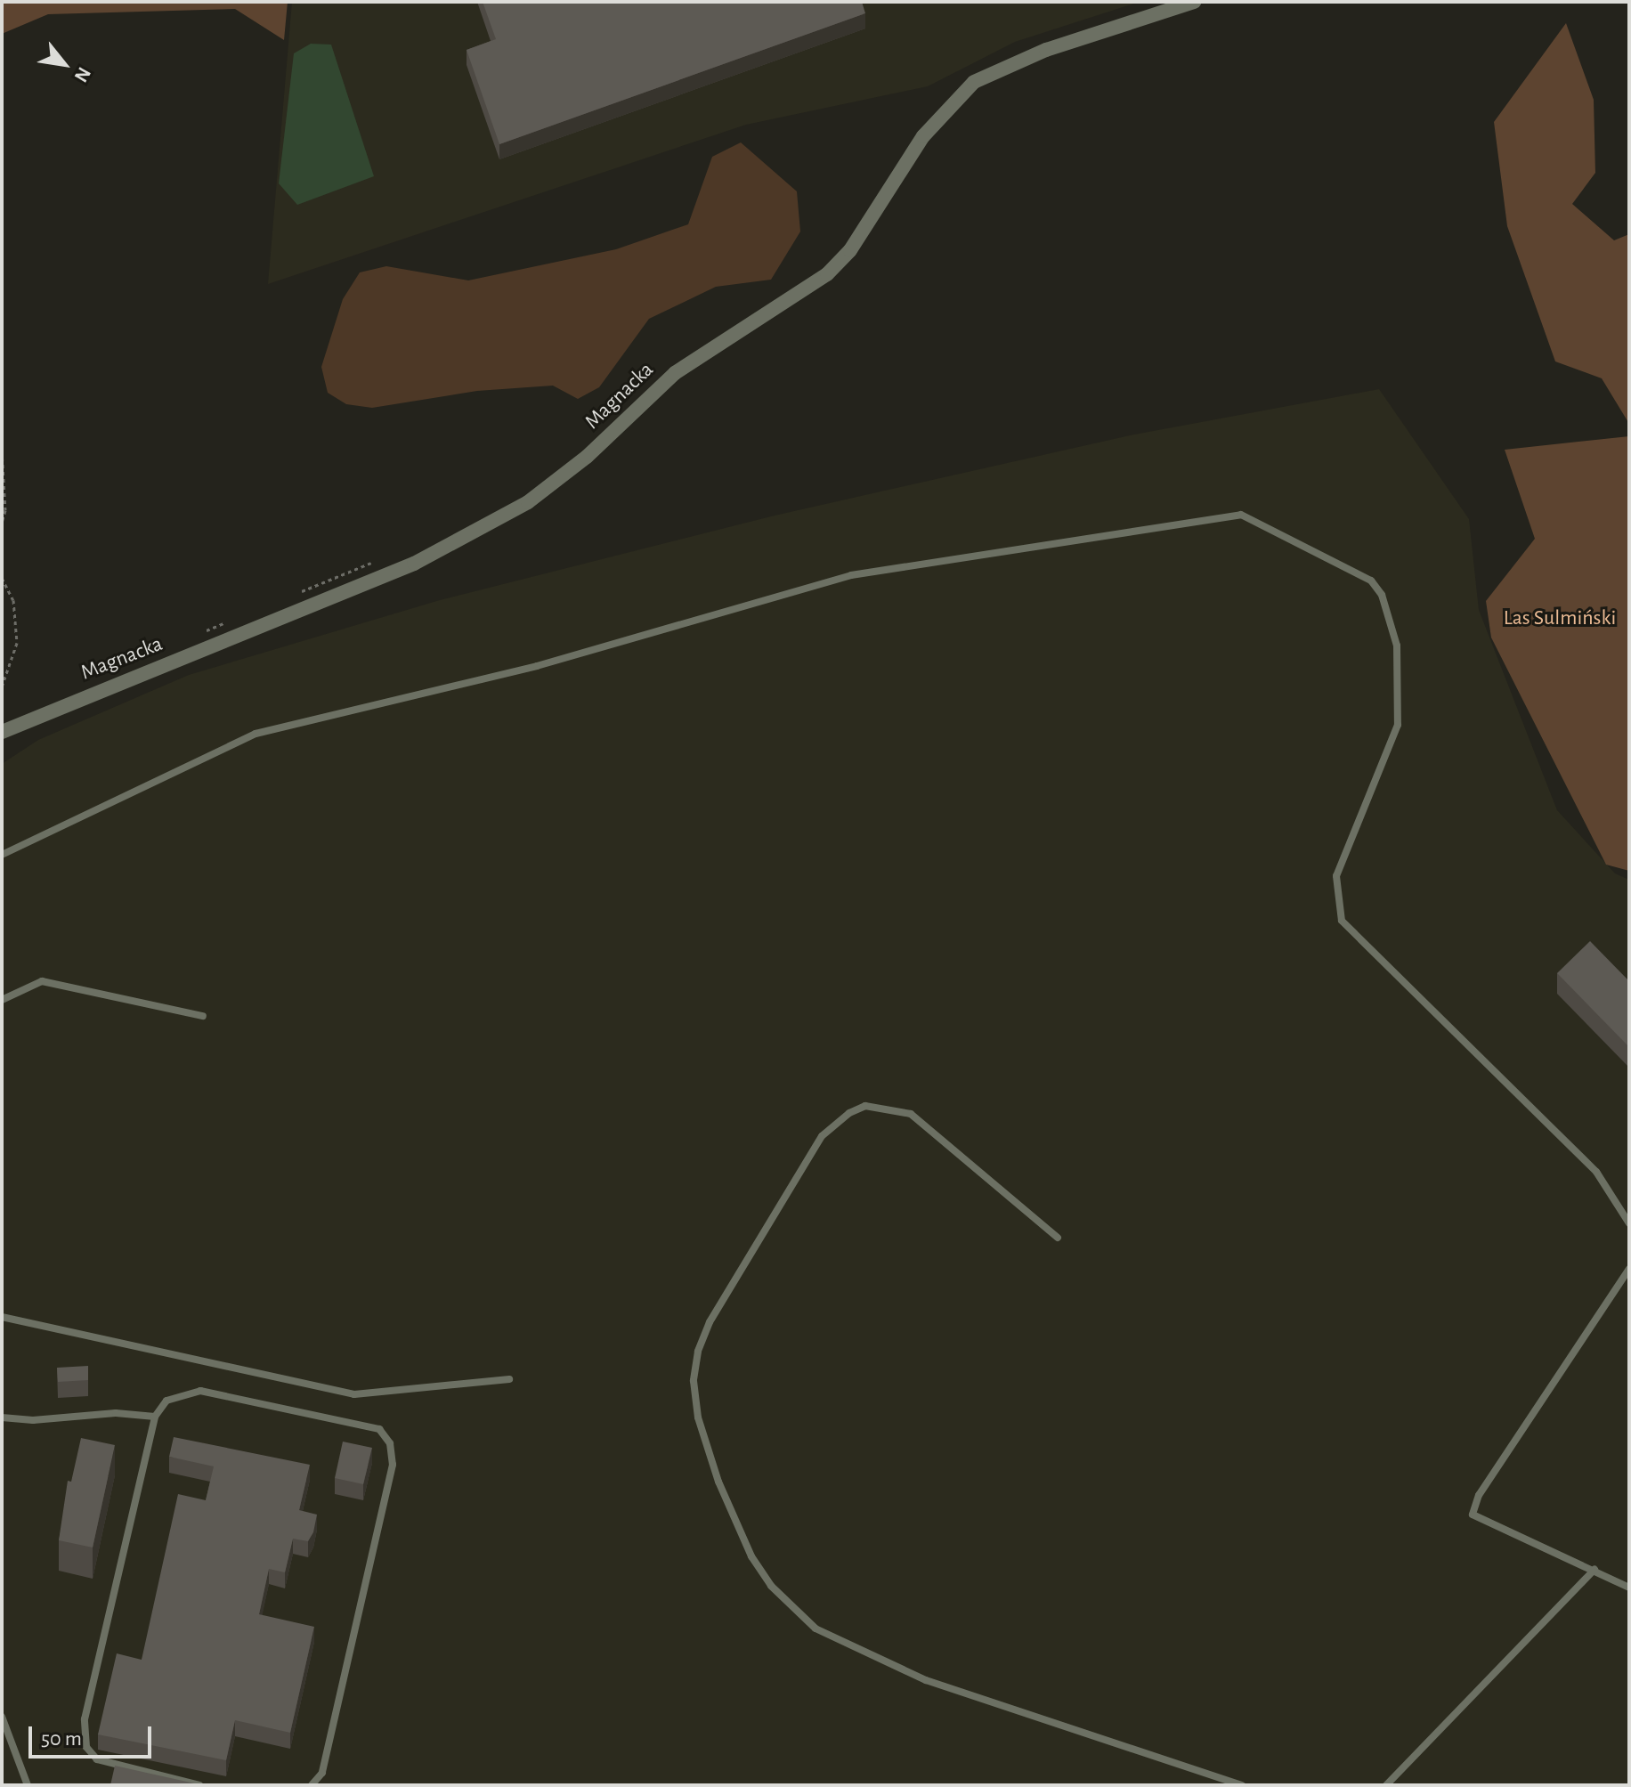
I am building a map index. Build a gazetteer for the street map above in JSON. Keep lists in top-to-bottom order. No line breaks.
{"streets":{"street":["Magnacka"]},"parks":["Las Sulmiński"],"scale_bar":"50 m","north":"bottom right"}
